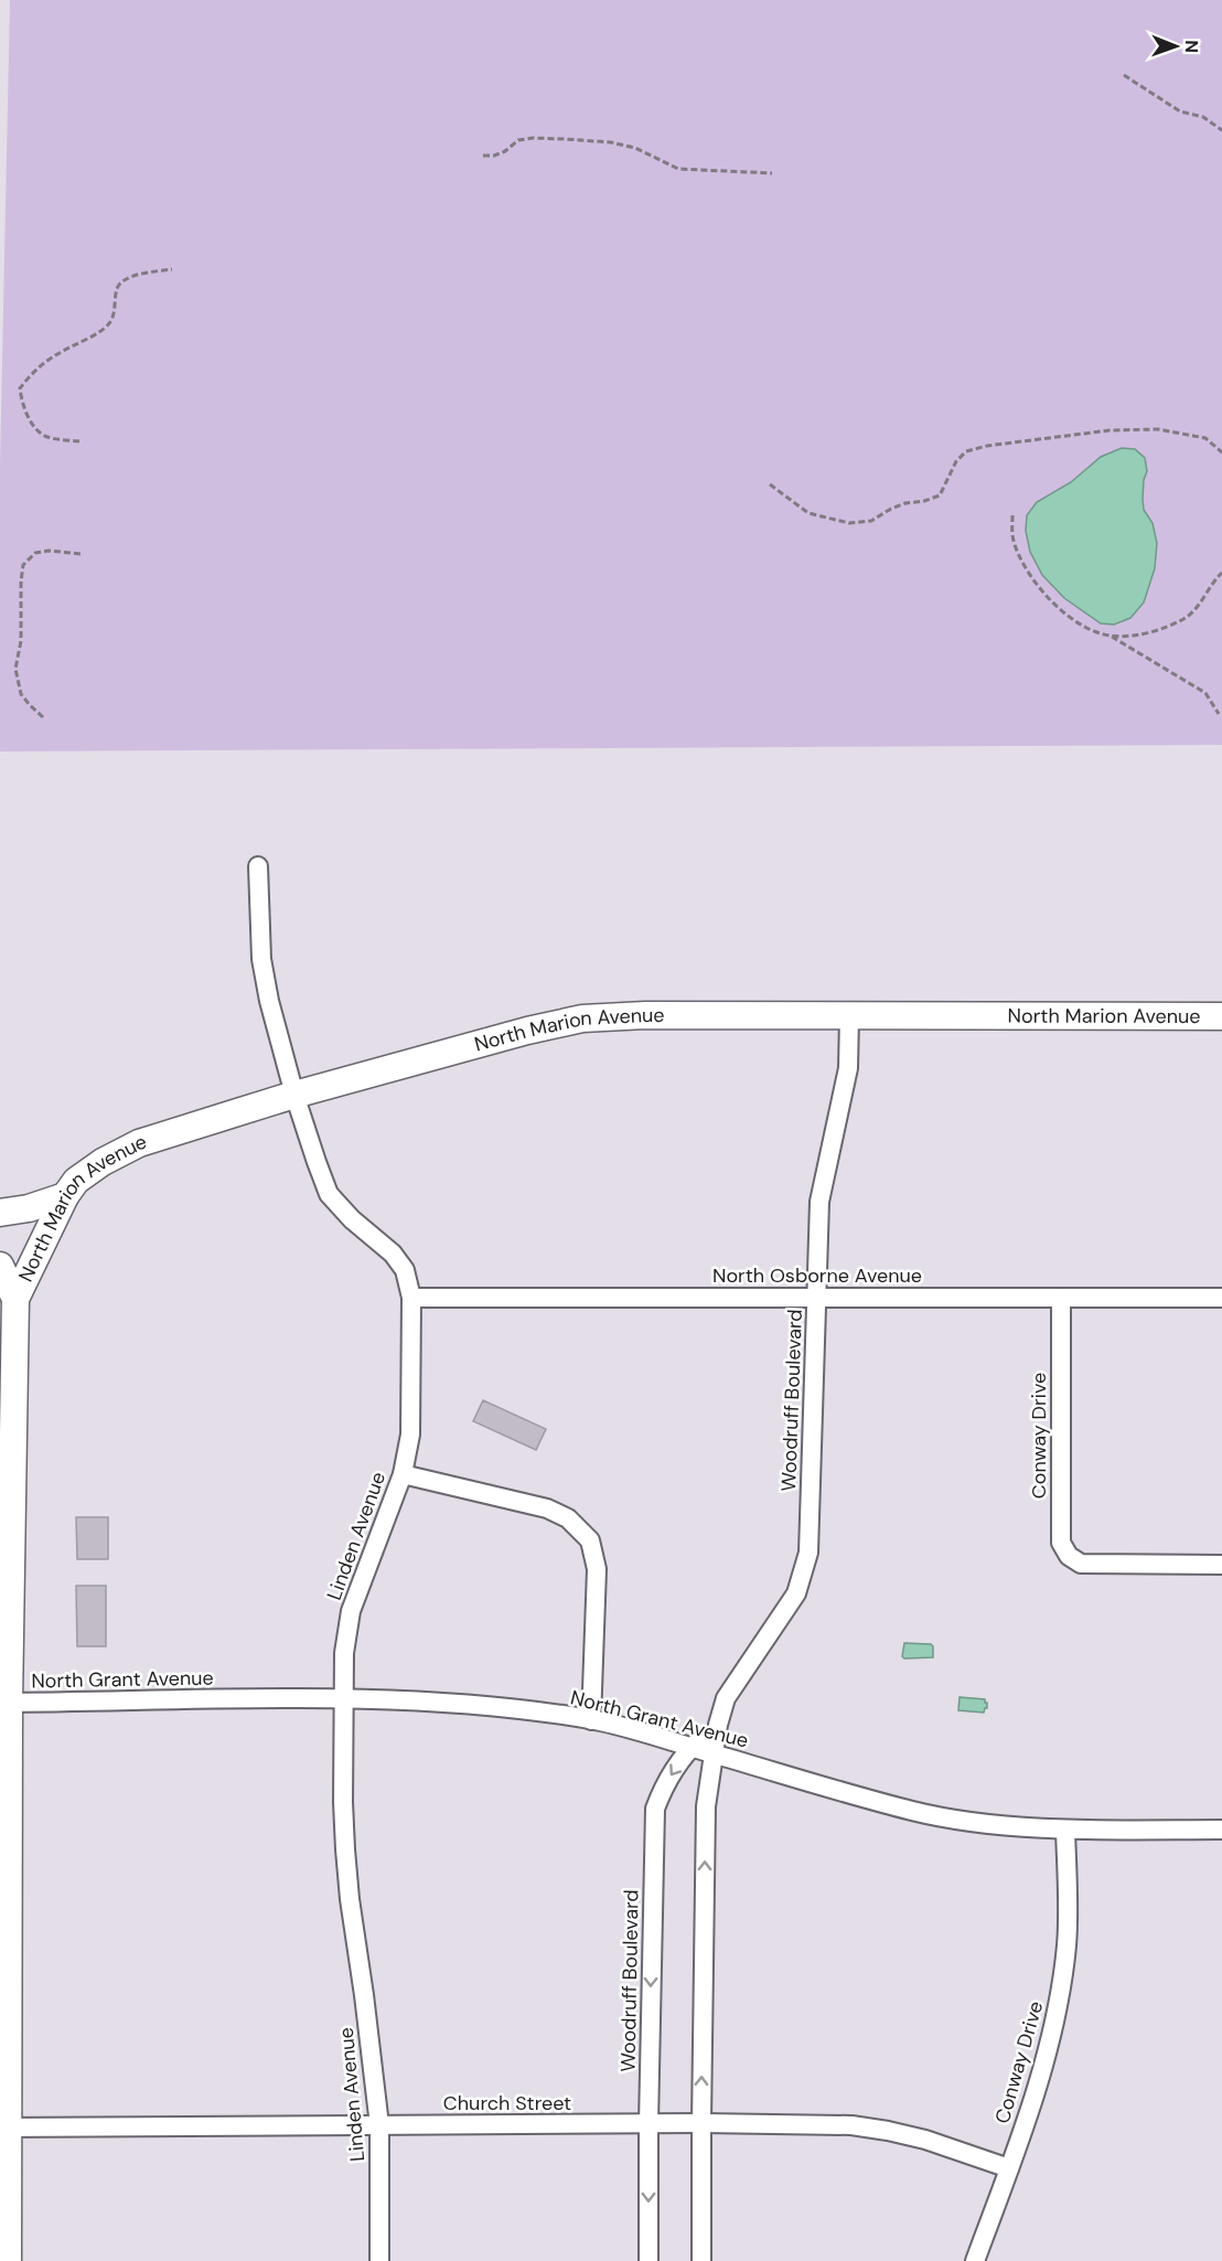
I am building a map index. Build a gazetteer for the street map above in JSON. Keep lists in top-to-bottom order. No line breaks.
{"streets":{"street":["North Marion Avenue","North Osborne Avenue","Woodruff Boulevard","Conway Drive","Linden Avenue","North Grant Avenue","Church Street"]},"crossings":[["North Marion Avenue","Woodruff Boulevard"],["North Marion Avenue","Linden Avenue"],["North Osborne Avenue","Woodruff Boulevard"],["North Osborne Avenue","Conway Drive"],["North Osborne Avenue","Linden Avenue"],["Woodruff Boulevard","North Grant Avenue"],["Woodruff Boulevard","Church Street"],["Conway Drive","North Grant Avenue"],["Conway Drive","Church Street"],["Linden Avenue","North Grant Avenue"],["Linden Avenue","Church Street"]],"north":"right"}
